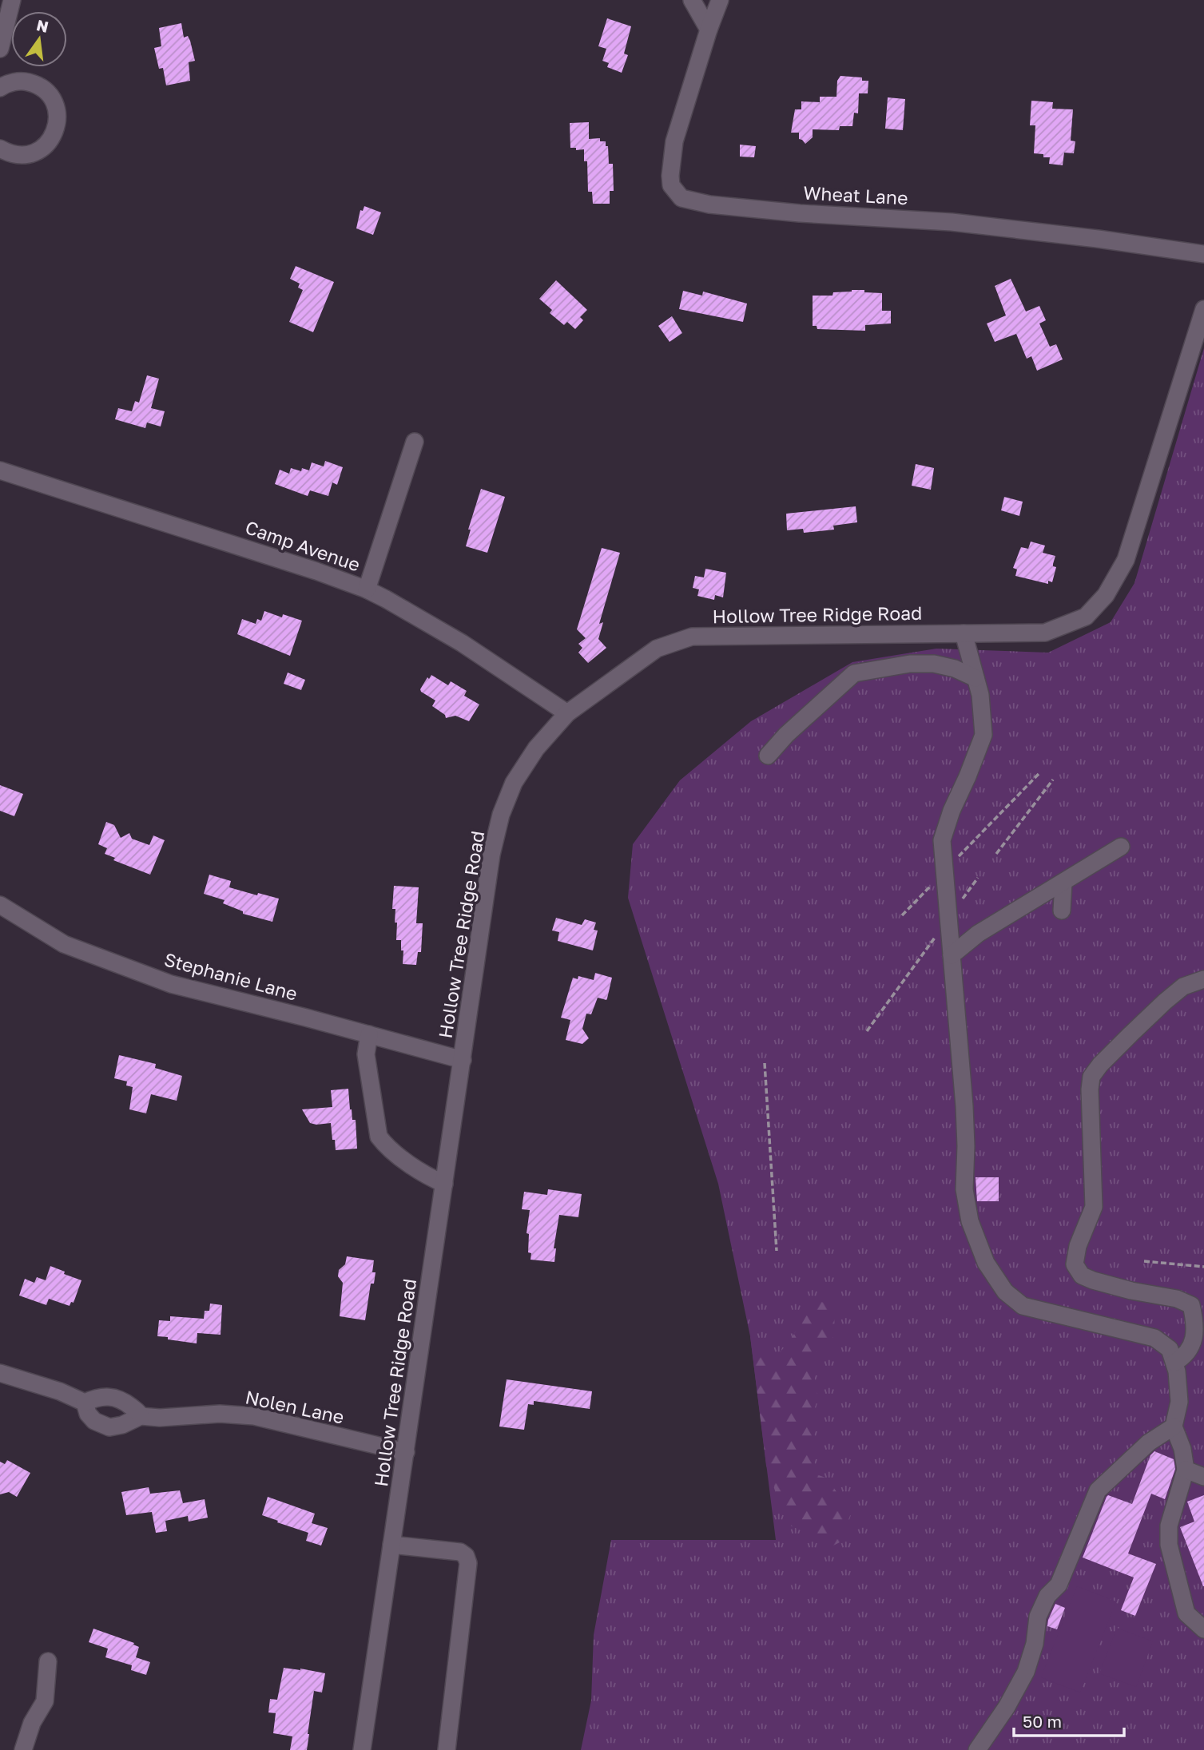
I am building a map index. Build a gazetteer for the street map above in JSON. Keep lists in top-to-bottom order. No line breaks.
{"streets":{"street":["Wheat Lane","Camp Avenue","Hollow Tree Ridge Road","Stephanie Lane","Nolen Lane"]},"crossings":[["Camp Avenue","Hollow Tree Ridge Road"],["Hollow Tree Ridge Road","Stephanie Lane"],["Hollow Tree Ridge Road","Nolen Lane"]],"scale_bar":"50 m","north":"top"}
